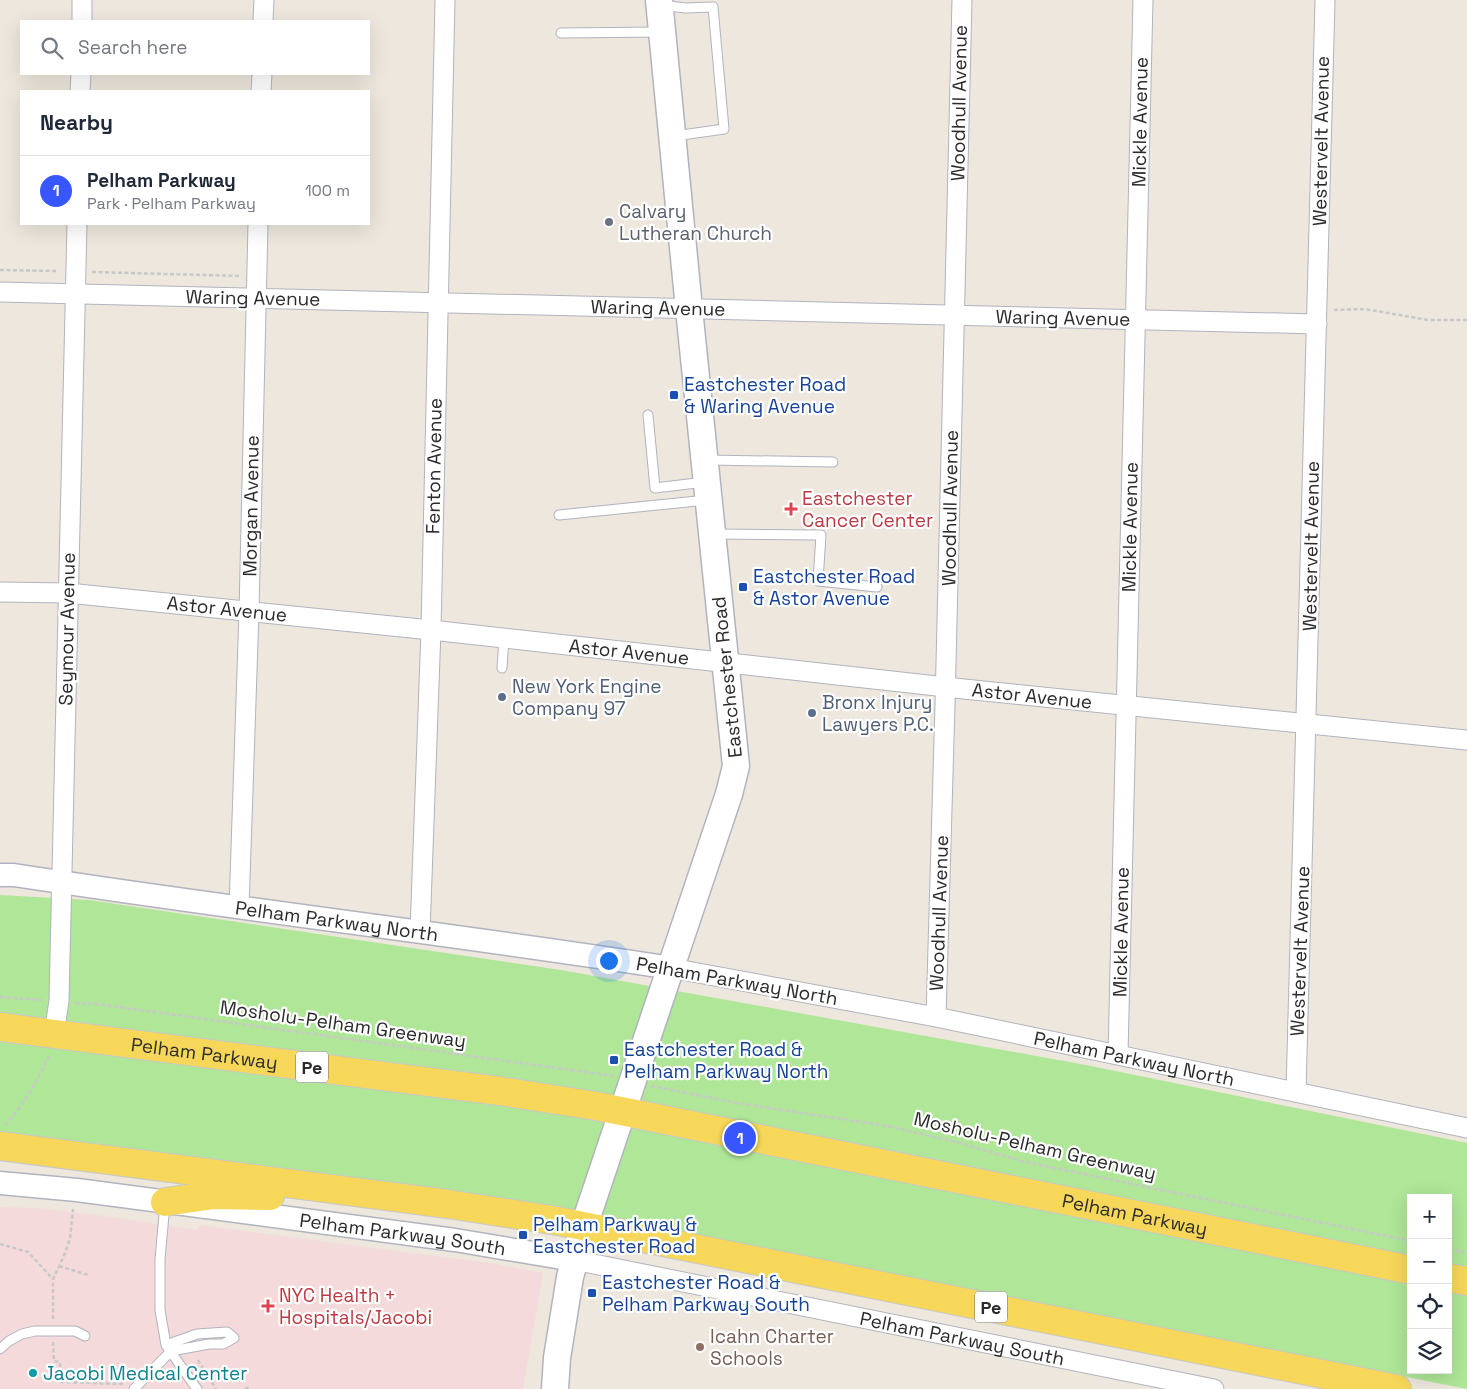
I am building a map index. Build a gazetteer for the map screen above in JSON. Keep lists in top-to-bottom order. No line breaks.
{"streets":{"main road":["Eastchester Road","Pelham Parkway","Pe"],"street":["Woodhull Avenue","Mickle Avenue","Westervelt Avenue","Waring Avenue","Fenton Avenue","Morgan Avenue","Astor Avenue","Seymour Avenue","Pelham Parkway North","Pelham Parkway South"],"path":["Mosholu-Pelham Greenway"]},"crossings":[["Woodhull Avenue","Waring Avenue"],["Woodhull Avenue","Astor Avenue"],["Woodhull Avenue","Pelham Parkway North"],["Mickle Avenue","Waring Avenue"],["Mickle Avenue","Astor Avenue"],["Mickle Avenue","Pelham Parkway North"],["Westervelt Avenue","Waring Avenue"],["Westervelt Avenue","Astor Avenue"],["Westervelt Avenue","Pelham Parkway North"],["Waring Avenue","Fenton Avenue"],["Waring Avenue","Morgan Avenue"],["Waring Avenue","Seymour Avenue"],["Waring Avenue","Eastchester Road"],["Fenton Avenue","Astor Avenue"],["Fenton Avenue","Pelham Parkway North"],["Morgan Avenue","Astor Avenue"],["Morgan Avenue","Pelham Parkway North"],["Astor Avenue","Seymour Avenue"],["Astor Avenue","Eastchester Road"],["Seymour Avenue","Pelham Parkway North"],["Seymour Avenue","Pelham Parkway"],["Eastchester Road","Pelham Parkway North"],["Eastchester Road","Pelham Parkway"],["Eastchester Road","Pe"],["Eastchester Road","Pelham Parkway South"]],"places":{"other":["Calvary Lutheran Church","New York Engine Company 97","Bronx Injury Lawyers P.C.","Icahn Charter Schools","Jacobi Medical Center"],"transit":["Eastchester Road & Waring Avenue","Eastchester Road & Astor Avenue","Eastchester Road & Pelham Parkway North","Pelham Parkway & Eastchester Road","Eastchester Road & Pelham Parkway South"],"health":["Eastchester Cancer Center","NYC Health + Hospitals/Jacobi"]},"page":{"search":"Search here","heading":"Nearby","list":[{"mark":"1","name":"Pelham Parkway","note":"Park · Pelham Parkway","value":"100 m"}],"pins":"1","map_buttons":["+","−"]}}
